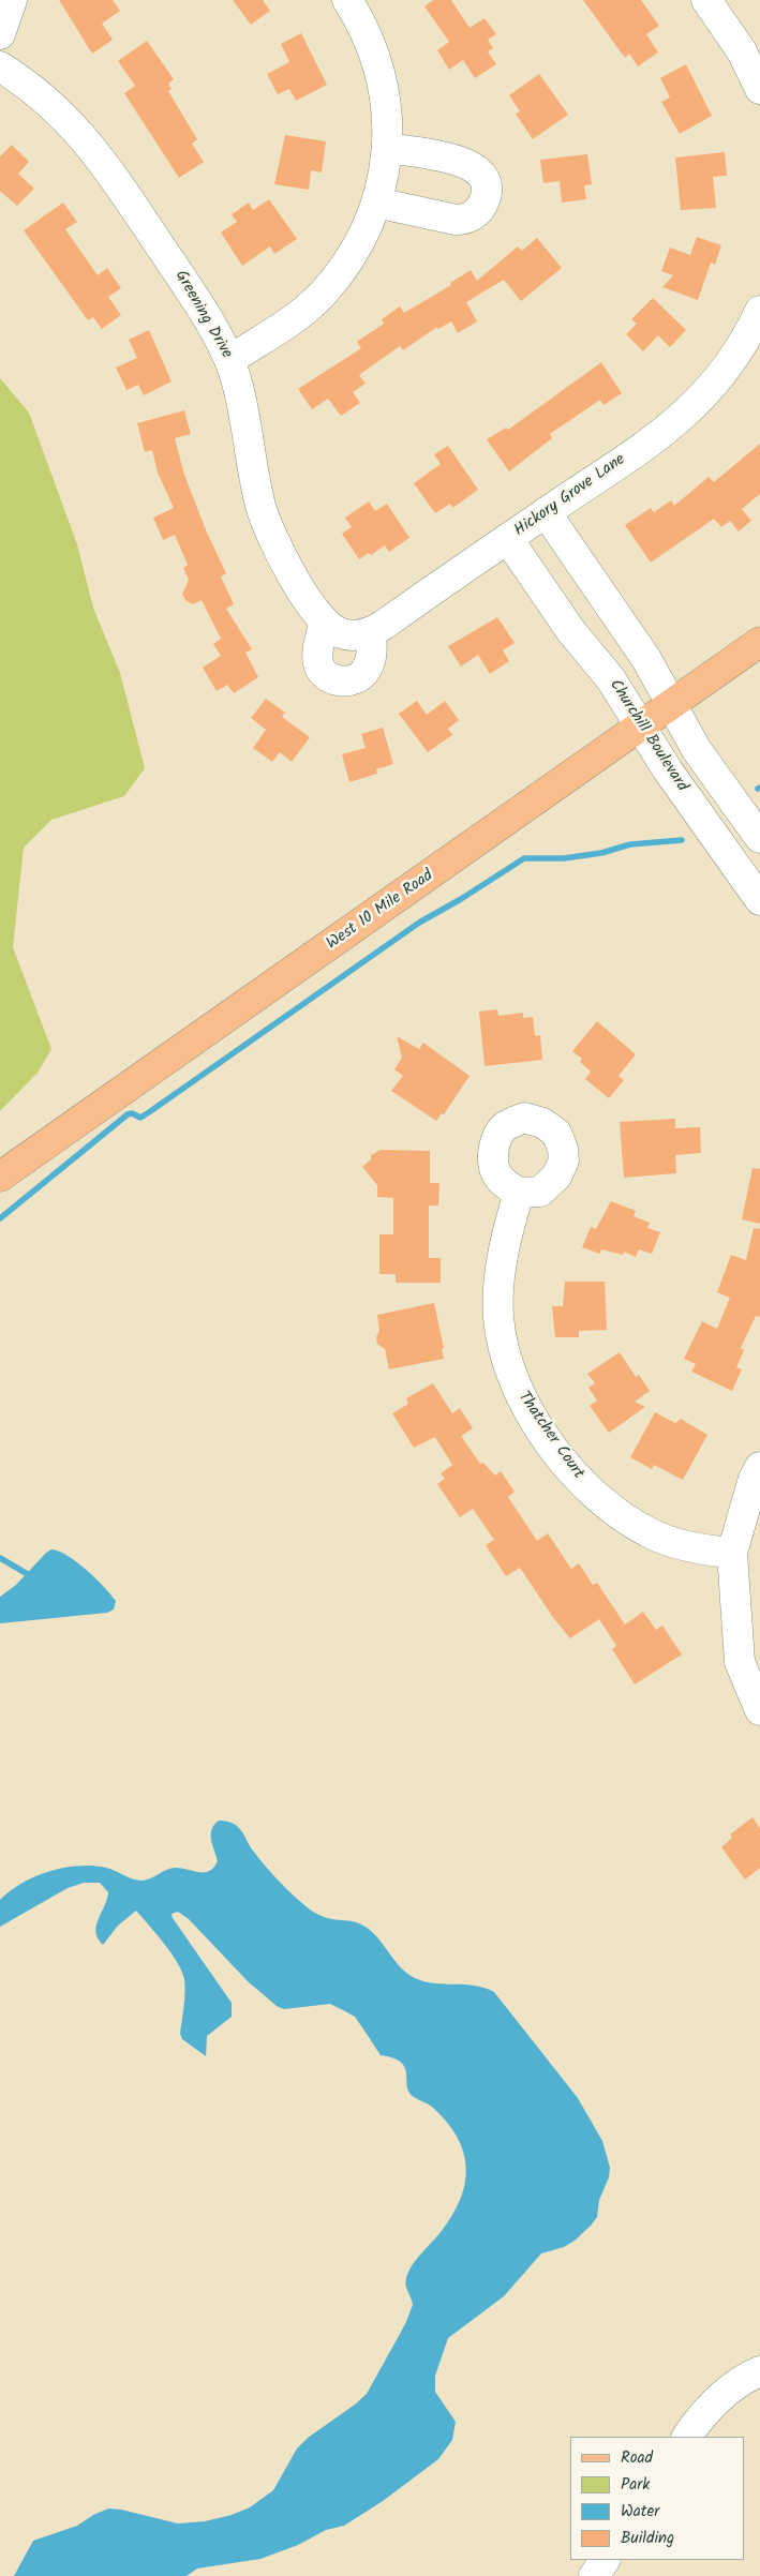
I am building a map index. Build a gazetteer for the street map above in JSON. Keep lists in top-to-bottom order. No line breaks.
{"streets":{"main road":["West 10 Mile Road"],"street":["Greening Drive","Hickory Grove Lane","Churchill Boulevard","Thatcher Court"]},"crossings":[["Greening Drive","Hickory Grove Lane"],["Hickory Grove Lane","Churchill Boulevard"],["Churchill Boulevard","West 10 Mile Road"]],"legend":["Road","Park","Water","Building"]}
